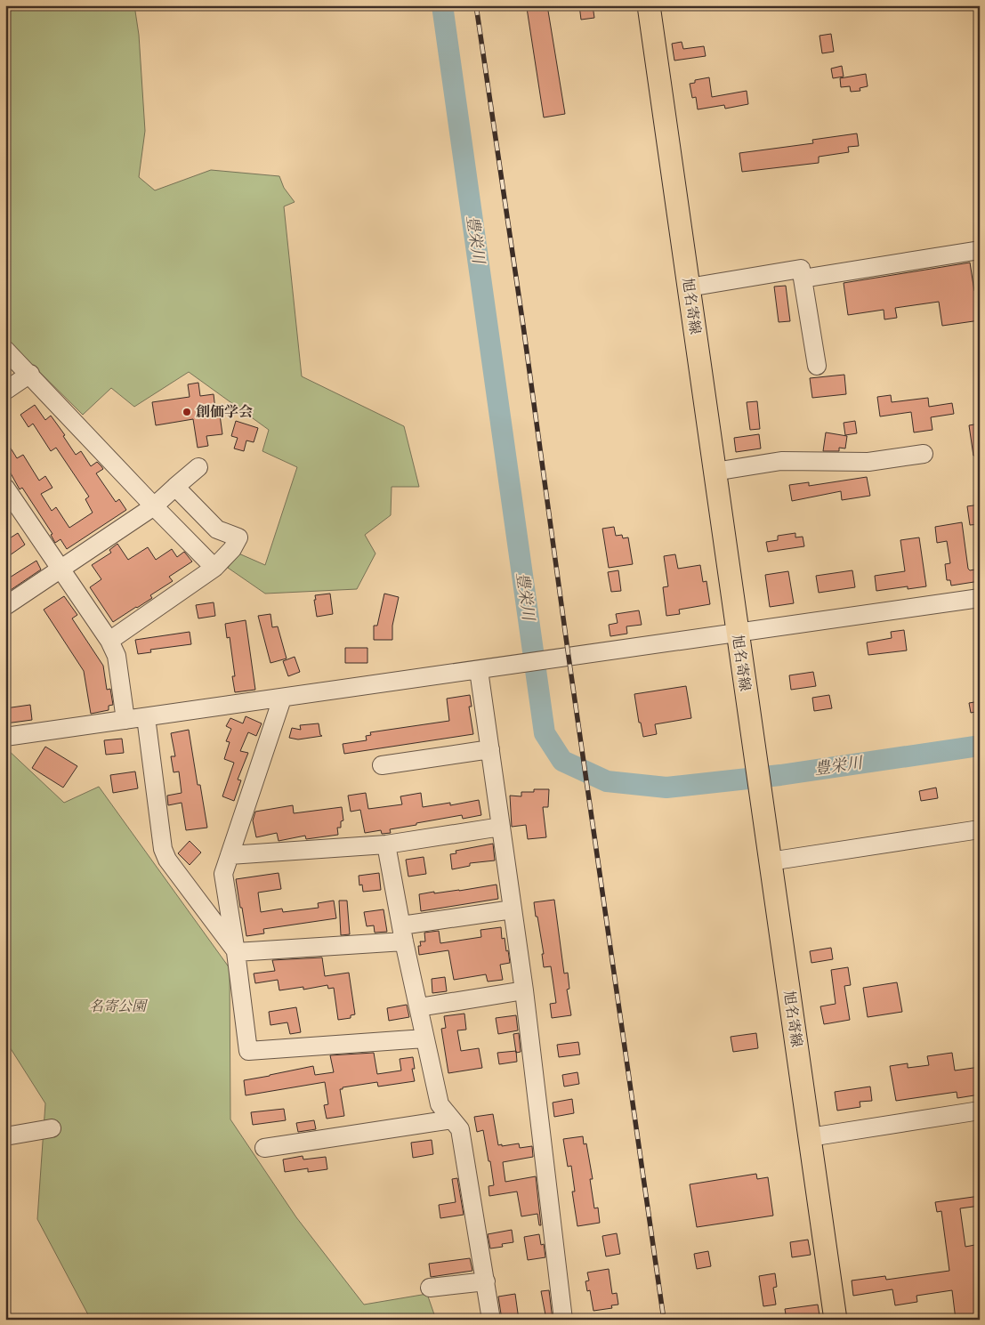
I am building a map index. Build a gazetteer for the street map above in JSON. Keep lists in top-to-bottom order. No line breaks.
{"streets":{"main road":["旭名寄線"]},"water":["豊栄川"],"parks":["名寄公園"],"places":["創価学会"]}
